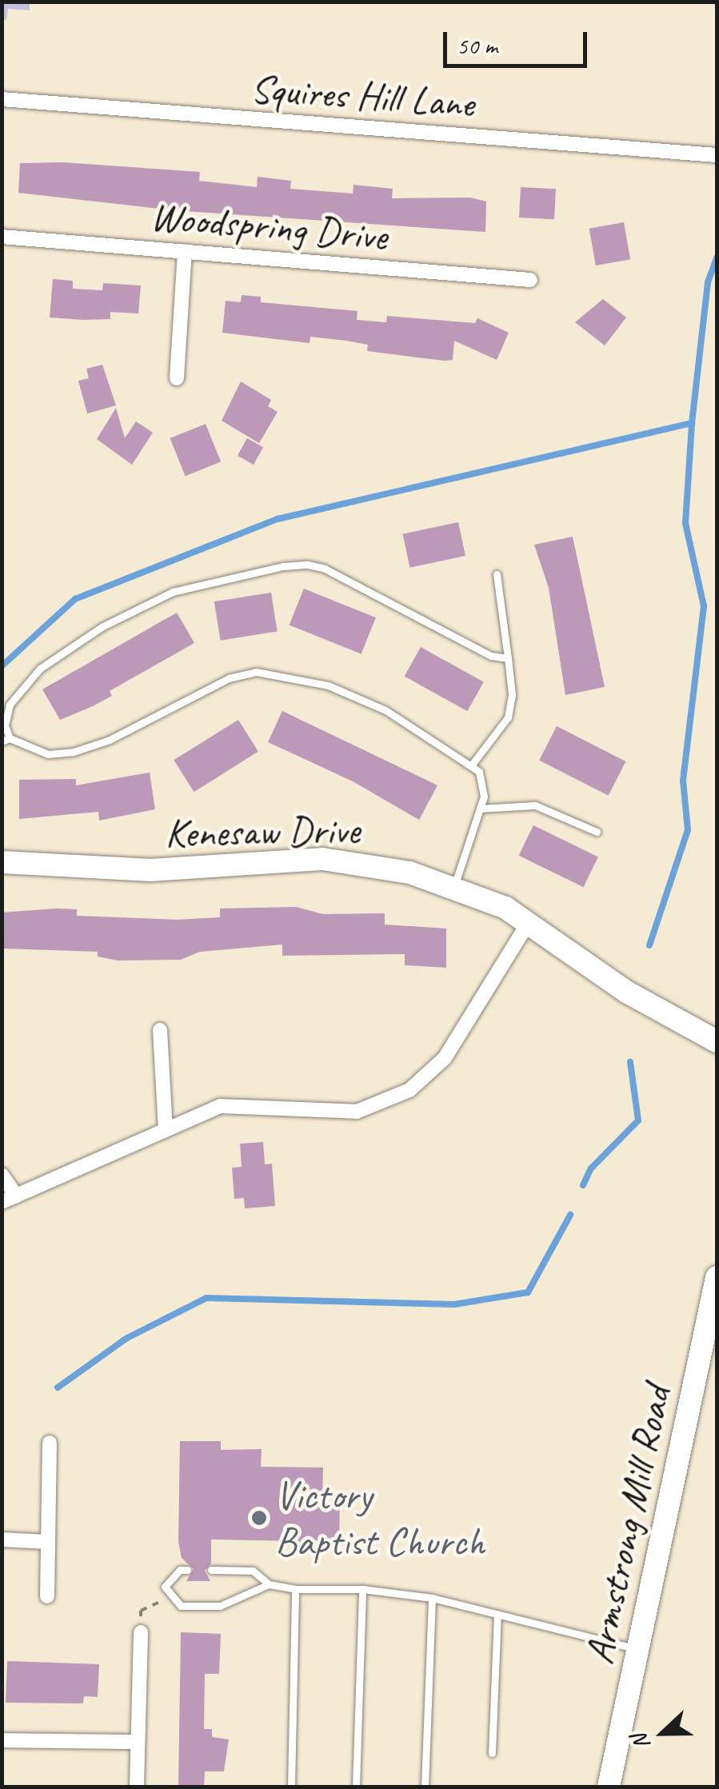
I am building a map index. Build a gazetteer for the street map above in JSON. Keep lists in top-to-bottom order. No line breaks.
{"streets":{"street":["Squires Hill Lane","Woodspring Drive","Kenesaw Drive","Armstrong Mill Road"]},"places":["Victory Baptist Church"],"scale_bar":"50 m","north":"left"}
